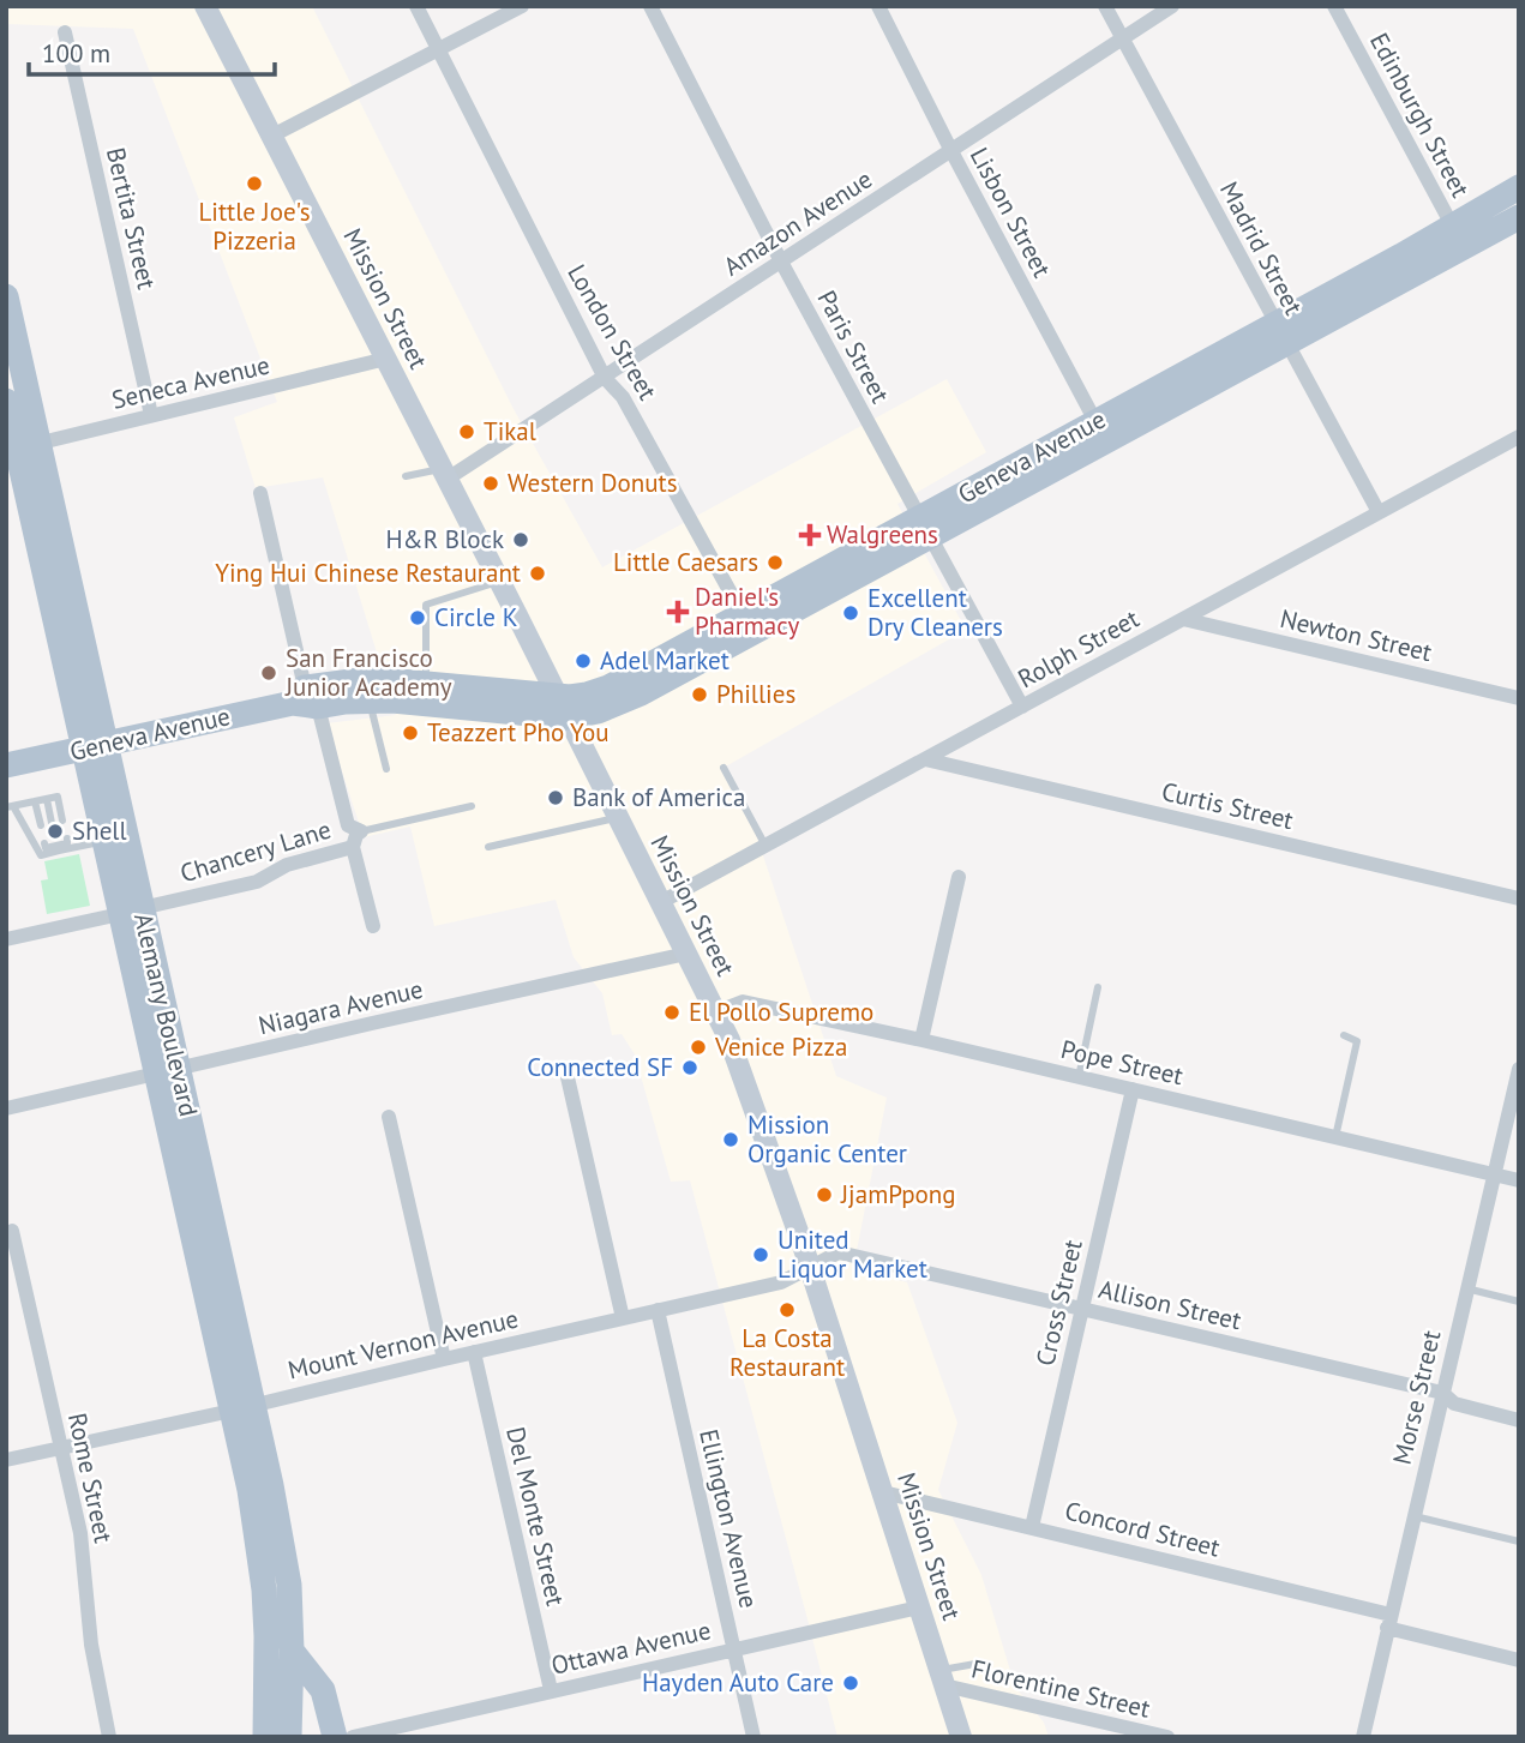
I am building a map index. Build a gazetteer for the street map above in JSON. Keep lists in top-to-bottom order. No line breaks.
{"streets":{"main road":["Mission Street","Geneva Avenue","Alemany Boulevard"],"street":["Edinburgh Street","Lisbon Street","Bertita Street","Amazon Avenue","Madrid Street","London Street","Paris Street","Seneca Avenue","Newton Street","Rolph Street","Curtis Street","Chancery Lane","Niagara Avenue","Pope Street","Cross Street","Allison Street","Mount Vernon Avenue","Morse Street","Rome Street","Del Monte Street","Ellington Avenue","Concord Street","Ottawa Avenue","Florentine Street"]},"crossings":[["Edinburgh Street","Geneva Avenue"],["Lisbon Street","Amazon Avenue"],["Lisbon Street","Geneva Avenue"],["Bertita Street","Seneca Avenue"],["Amazon Avenue","Madrid Street"],["Amazon Avenue","Mission Street"],["Amazon Avenue","London Street"],["Amazon Avenue","Paris Street"],["Madrid Street","Geneva Avenue"],["Madrid Street","Rolph Street"],["Mission Street","Seneca Avenue"],["Mission Street","Geneva Avenue"],["Mission Street","Rolph Street"],["Mission Street","Niagara Avenue"],["Mission Street","Pope Street"],["Mission Street","Allison Street"],["Mission Street","Mount Vernon Avenue"],["Mission Street","Concord Street"],["Mission Street","Ottawa Avenue"],["Mission Street","Florentine Street"],["London Street","Geneva Avenue"],["Paris Street","Geneva Avenue"],["Paris Street","Rolph Street"],["Seneca Avenue","Alemany Boulevard"],["Geneva Avenue","Alemany Boulevard"],["Newton Street","Rolph Street"],["Rolph Street","Curtis Street"],["Chancery Lane","Alemany Boulevard"],["Niagara Avenue","Alemany Boulevard"],["Alemany Boulevard","Mount Vernon Avenue"],["Pope Street","Cross Street"],["Pope Street","Morse Street"],["Cross Street","Allison Street"],["Cross Street","Concord Street"],["Allison Street","Mount Vernon Avenue"],["Allison Street","Morse Street"],["Mount Vernon Avenue","Rome Street"],["Mount Vernon Avenue","Del Monte Street"],["Mount Vernon Avenue","Ellington Avenue"],["Morse Street","Concord Street"],["Del Monte Street","Ottawa Avenue"],["Ellington Avenue","Ottawa Avenue"]],"places":{"other":["Little Joe's Pizzeria","Tikal","Western Donuts","H&R Block","Little Caesars","Ying Hui Chinese Restaurant","Excellent Dry Cleaners","Circle K","Adel Market","San Francisco Junior Academy","Phillies","Teazzert Pho You","Bank of America","Shell","El Pollo Supremo","Venice Pizza","Connected SF","Mission Organic Center","JjamPpong","United Liquor Market","La Costa Restaurant","Hayden Auto Care"],"health":["Walgreens","Daniel's Pharmacy"]},"scale_bar":"100 m"}
